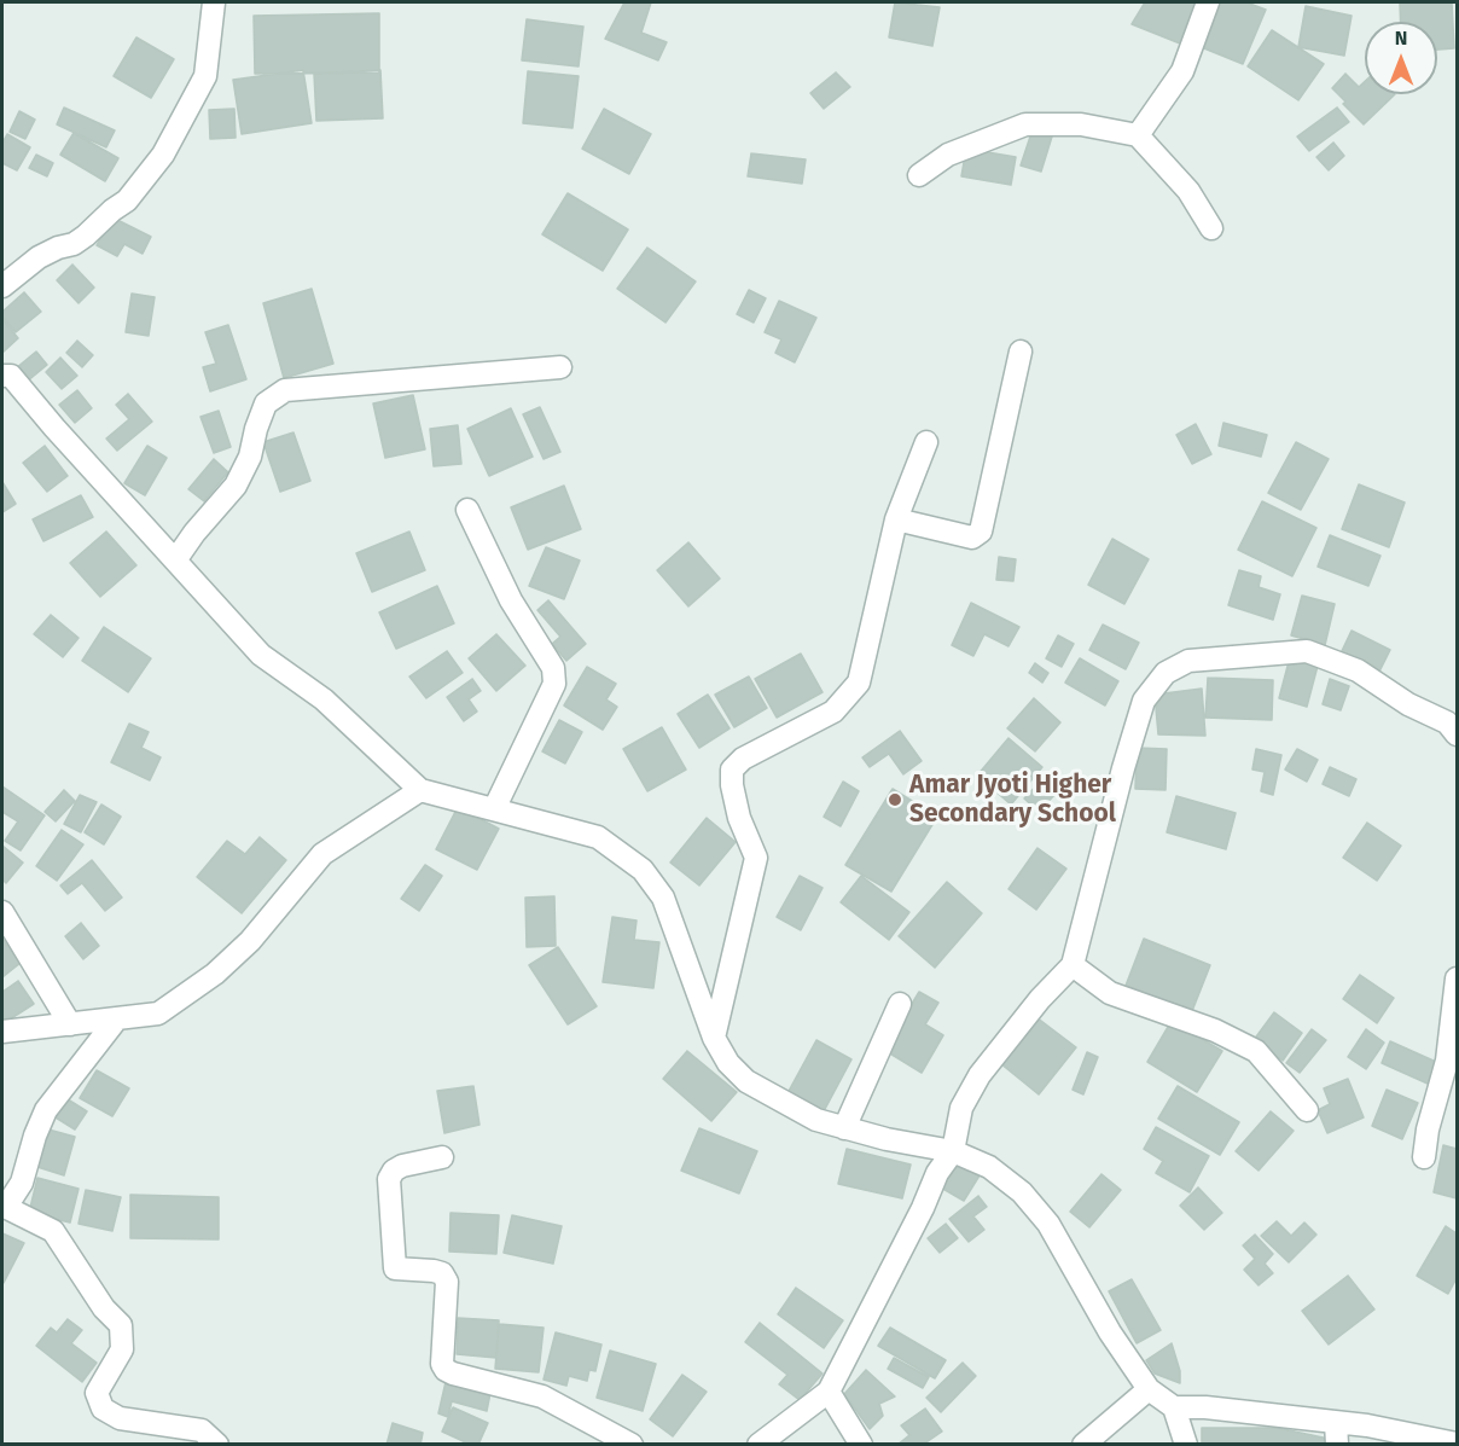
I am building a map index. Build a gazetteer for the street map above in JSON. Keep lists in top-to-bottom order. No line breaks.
{"places":["Amar Jyoti Higher Secondary School"],"north":"top"}
